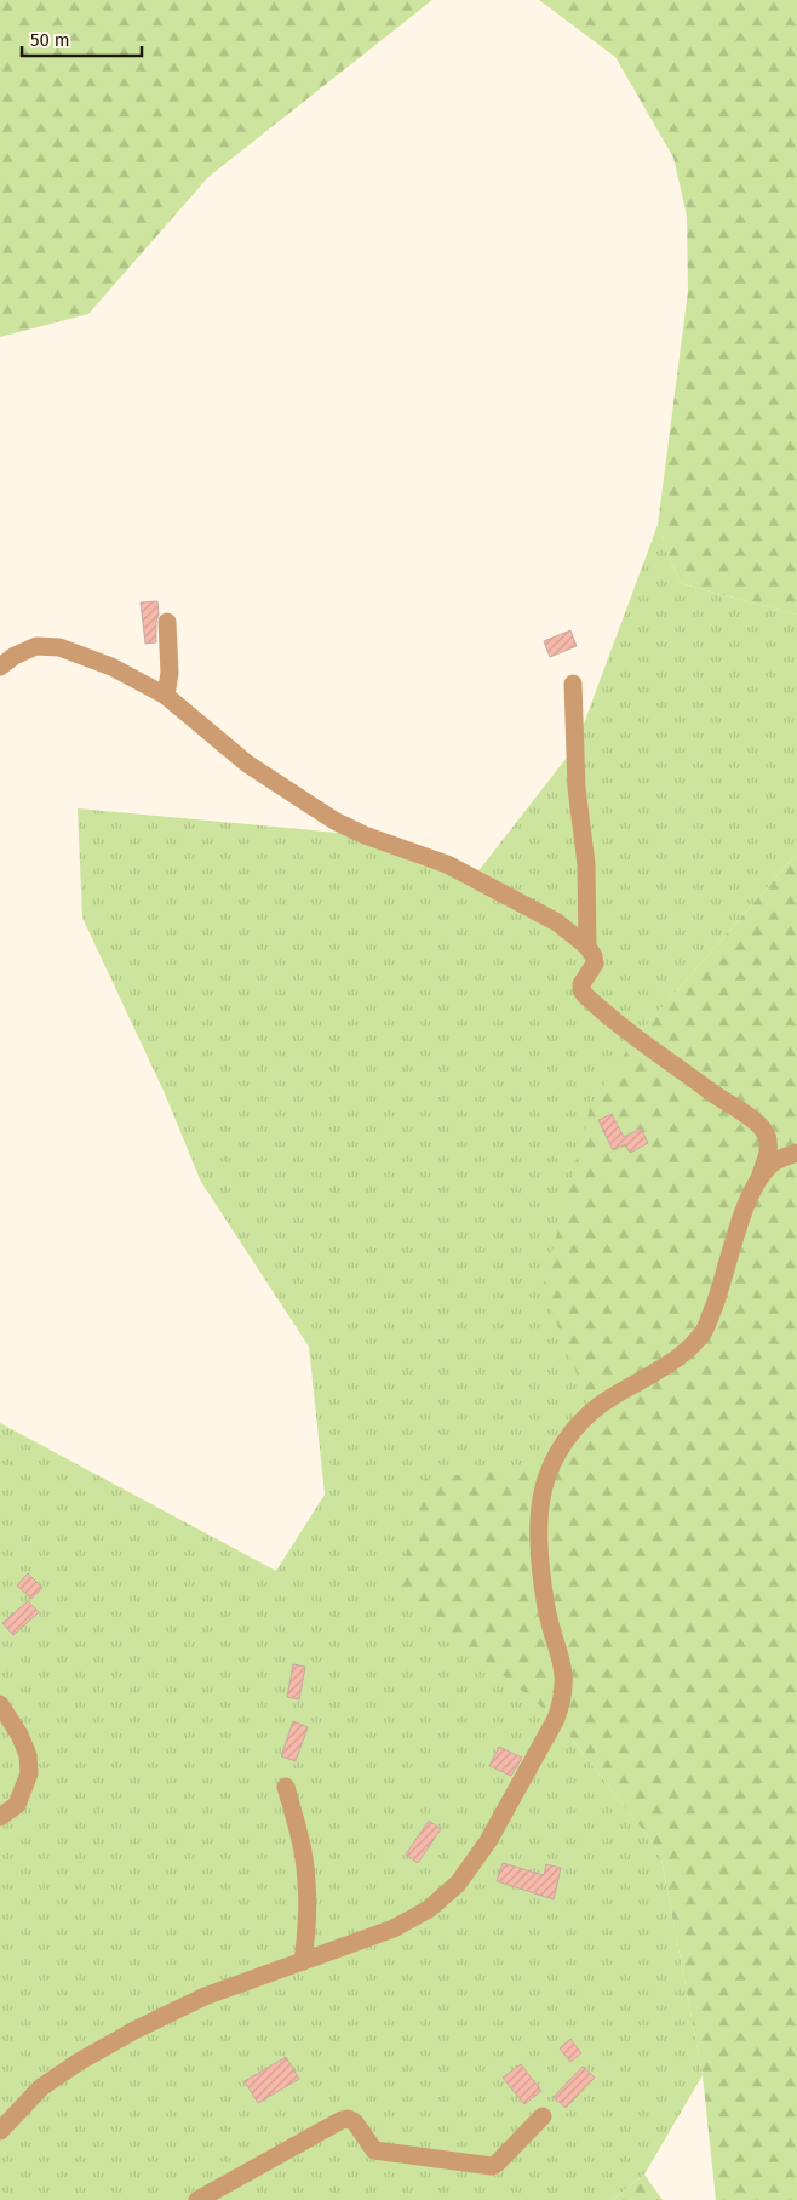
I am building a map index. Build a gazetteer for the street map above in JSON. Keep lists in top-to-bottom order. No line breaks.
{"scale_bar":"50 m"}
